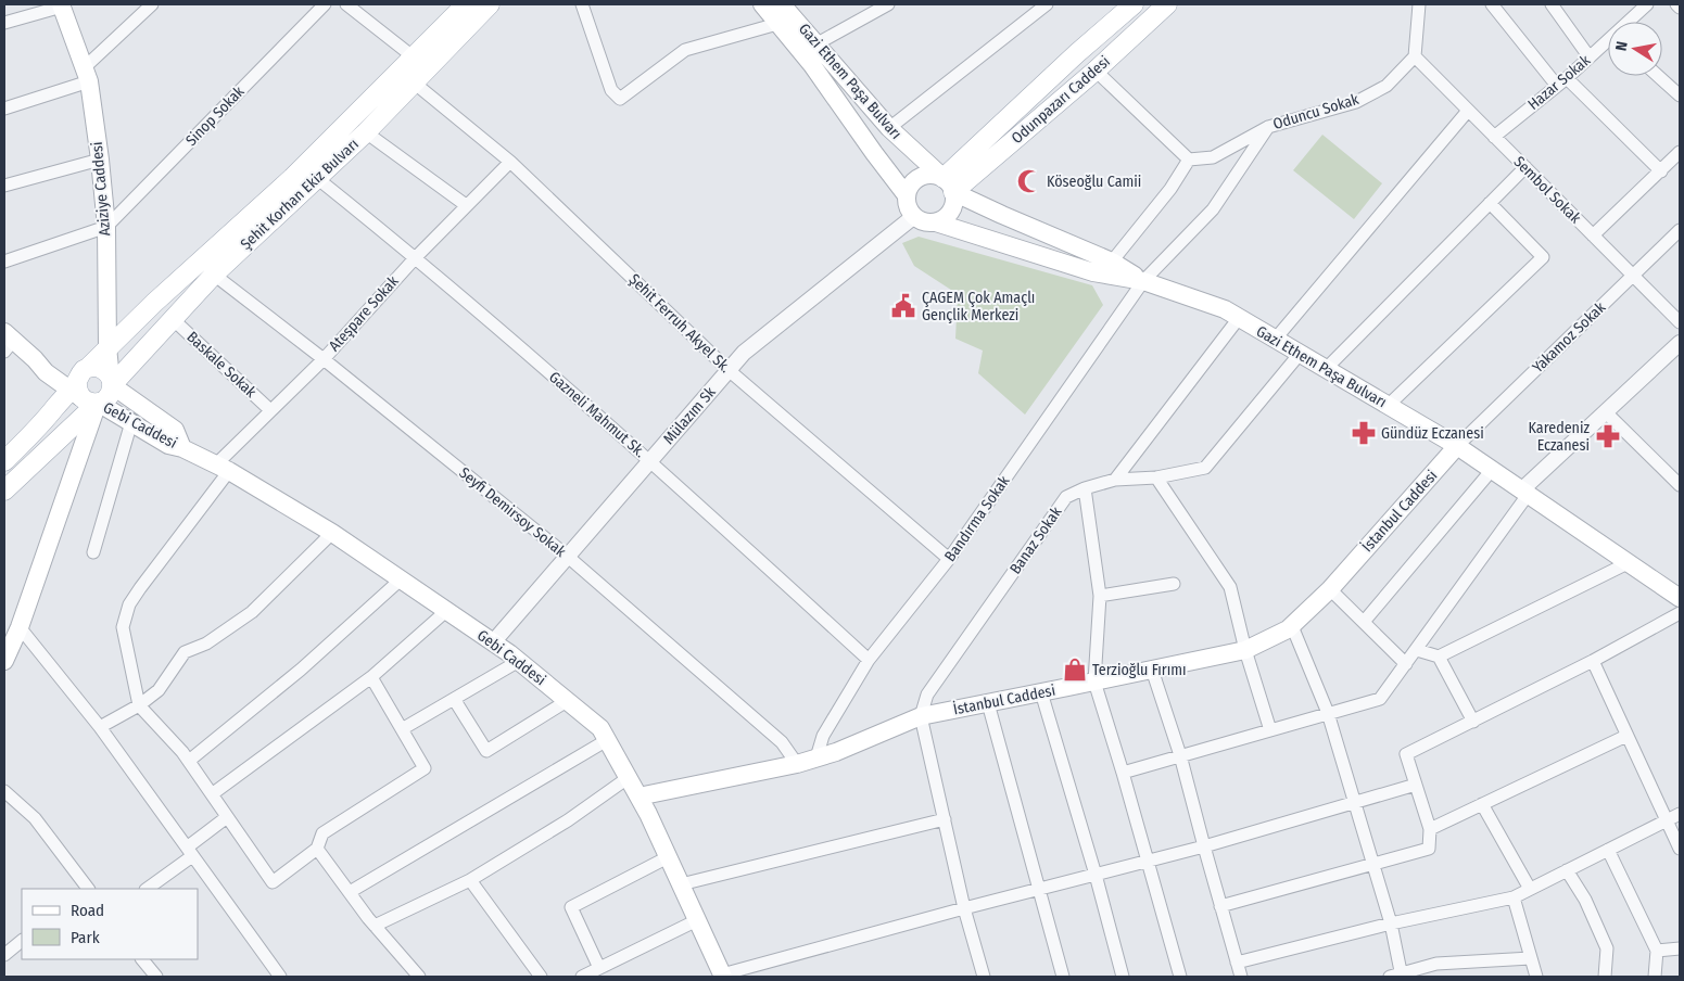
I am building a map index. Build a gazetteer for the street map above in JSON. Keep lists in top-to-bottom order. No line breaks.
{"streets":{"main road":["Gazi Ethem Paşa Bulvarı","Odunpazarı Caddesi","Aziziye Caddesi","Şehit Korhan Ekiz Bulvarı","Gebi Caddesi","İstanbul Caddesi"],"street":["Hazar Sokak","Oduncu Sokak","Sinop Sokak","Sembol Sokak","Ateşpare Sokak","Şehit Ferruh Akyel Sk.","Yakamoz Sokak","Baskale Sokak","Gazneli Mahmut Sk.","Mülazım Sk","Seyfi Demirsoy Sokak","Bandırma Sokak","Banaz Sokak"]},"crossings":[["Gazi Ethem Paşa Bulvarı","Odunpazarı Caddesi"],["Gazi Ethem Paşa Bulvarı","Yakamoz Sokak"],["Gazi Ethem Paşa Bulvarı","Mülazım Sk"],["Gazi Ethem Paşa Bulvarı","İstanbul Caddesi"],["Gazi Ethem Paşa Bulvarı","Bandırma Sokak"],["Gazi Ethem Paşa Bulvarı","Banaz Sokak"],["Hazar Sokak","Sembol Sokak"],["Odunpazarı Caddesi","Mülazım Sk"],["Oduncu Sokak","Sembol Sokak"],["Oduncu Sokak","Bandırma Sokak"],["Sinop Sokak","Aziziye Caddesi"],["Aziziye Caddesi","Şehit Korhan Ekiz Bulvarı"],["Aziziye Caddesi","Gebi Caddesi"],["Sembol Sokak","Yakamoz Sokak"],["Şehit Korhan Ekiz Bulvarı","Şehit Ferruh Akyel Sk."],["Şehit Korhan Ekiz Bulvarı","Baskale Sokak"],["Şehit Korhan Ekiz Bulvarı","Gazneli Mahmut Sk."],["Şehit Korhan Ekiz Bulvarı","Gebi Caddesi"],["Şehit Korhan Ekiz Bulvarı","Seyfi Demirsoy Sokak"],["Ateşpare Sokak","Şehit Ferruh Akyel Sk."],["Ateşpare Sokak","Baskale Sokak"],["Ateşpare Sokak","Gazneli Mahmut Sk."],["Ateşpare Sokak","Gebi Caddesi"],["Ateşpare Sokak","Seyfi Demirsoy Sokak"],["Şehit Ferruh Akyel Sk.","Mülazım Sk"],["Şehit Ferruh Akyel Sk.","Bandırma Sokak"],["Yakamoz Sokak","İstanbul Caddesi"],["Gazneli Mahmut Sk.","Mülazım Sk"],["Gazneli Mahmut Sk.","Bandırma Sokak"],["Mülazım Sk","Gebi Caddesi"],["Mülazım Sk","Seyfi Demirsoy Sokak"],["Gebi Caddesi","İstanbul Caddesi"],["İstanbul Caddesi","Seyfi Demirsoy Sokak"],["İstanbul Caddesi","Bandırma Sokak"],["İstanbul Caddesi","Banaz Sokak"]],"places":{"mosque":["Köseoğlu Camii"],"public building":["ÇAGEM Çok Amaçlı Gençlik Merkezi"],"pharmacy":["Gündüz Eczanesi","Karedeniz Eczanesi"],"shop":["Terzioğlu Fırımı"]},"legend":["Road","Park"],"north":"left"}
